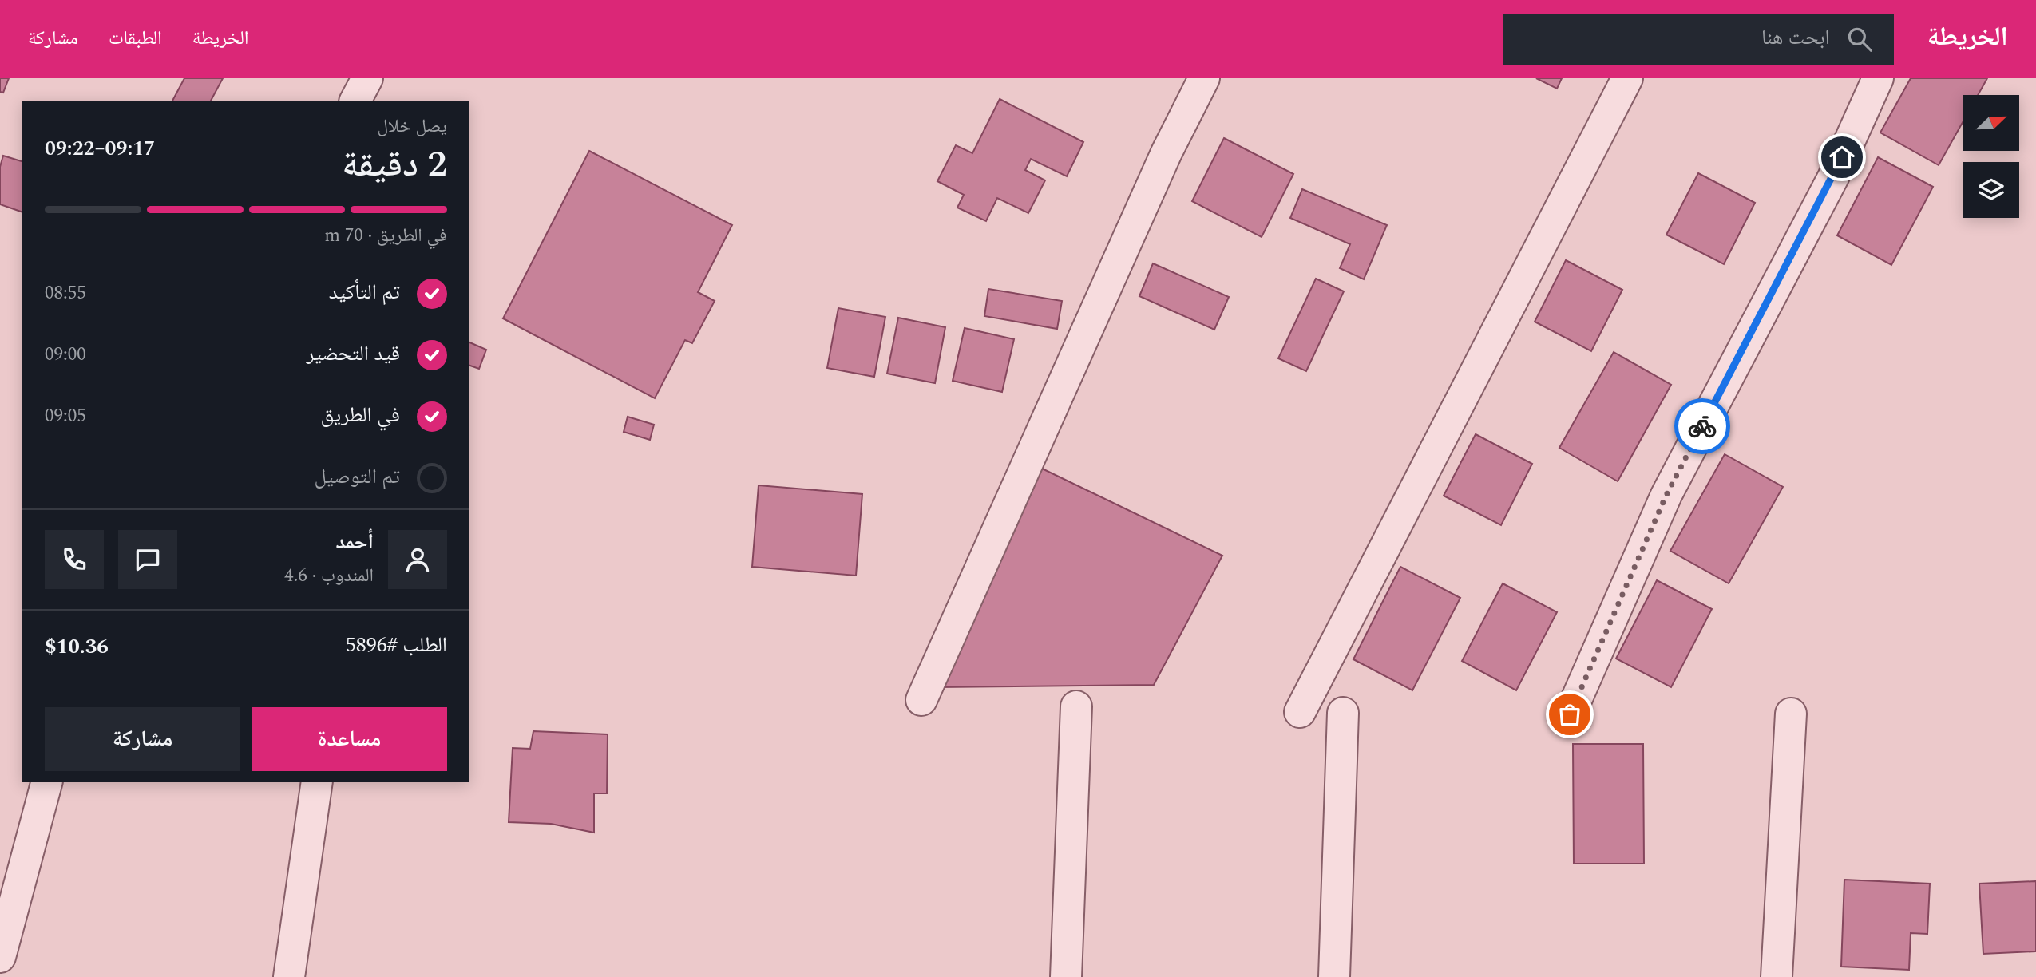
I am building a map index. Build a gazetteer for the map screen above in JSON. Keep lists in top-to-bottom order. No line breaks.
{"north":"top right","page":{"header":"الخريطة","search":"ابحث هنا","nav":["الخريطة","الطبقات","مشاركة"],"heading":["2 دقيقة","يصل خلال","09:17–09:22"],"panel":["أحمد","المندوب · 4.6","الطلب #5896","$10.36"],"bar":"في الطريق · 70 m","list":[["تم التأكيد","08:55"],["قيد التحضير","09:00"],["في الطريق","09:05"],"تم التوصيل"],"buttons":["مساعدة","مشاركة"]}}
